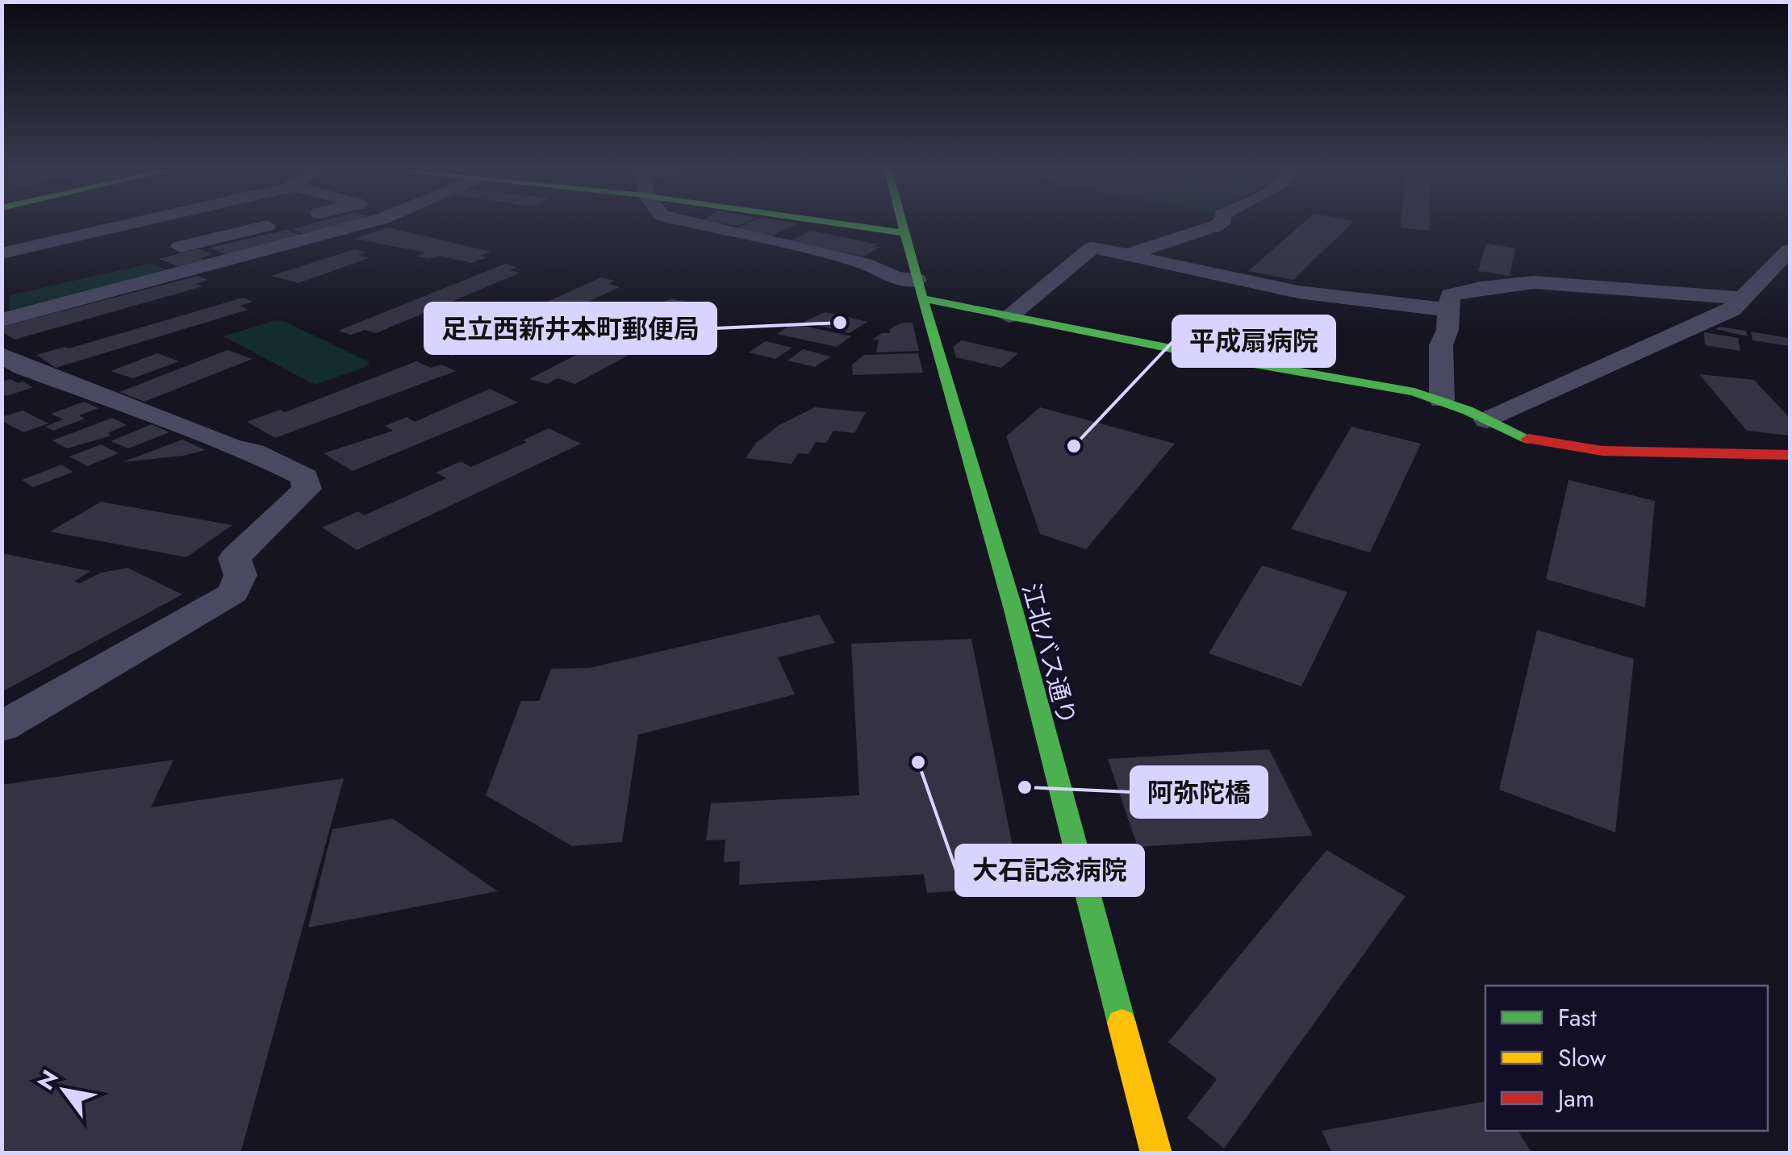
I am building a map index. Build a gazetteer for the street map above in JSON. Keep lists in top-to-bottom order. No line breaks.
{"streets":{"main road":["江北バス通り"]},"places":["足立西新井本町郵便局","平成扇病院","大石記念病院","阿弥陀橋"],"legend":["Fast","Slow","Jam"],"north":"top left"}
